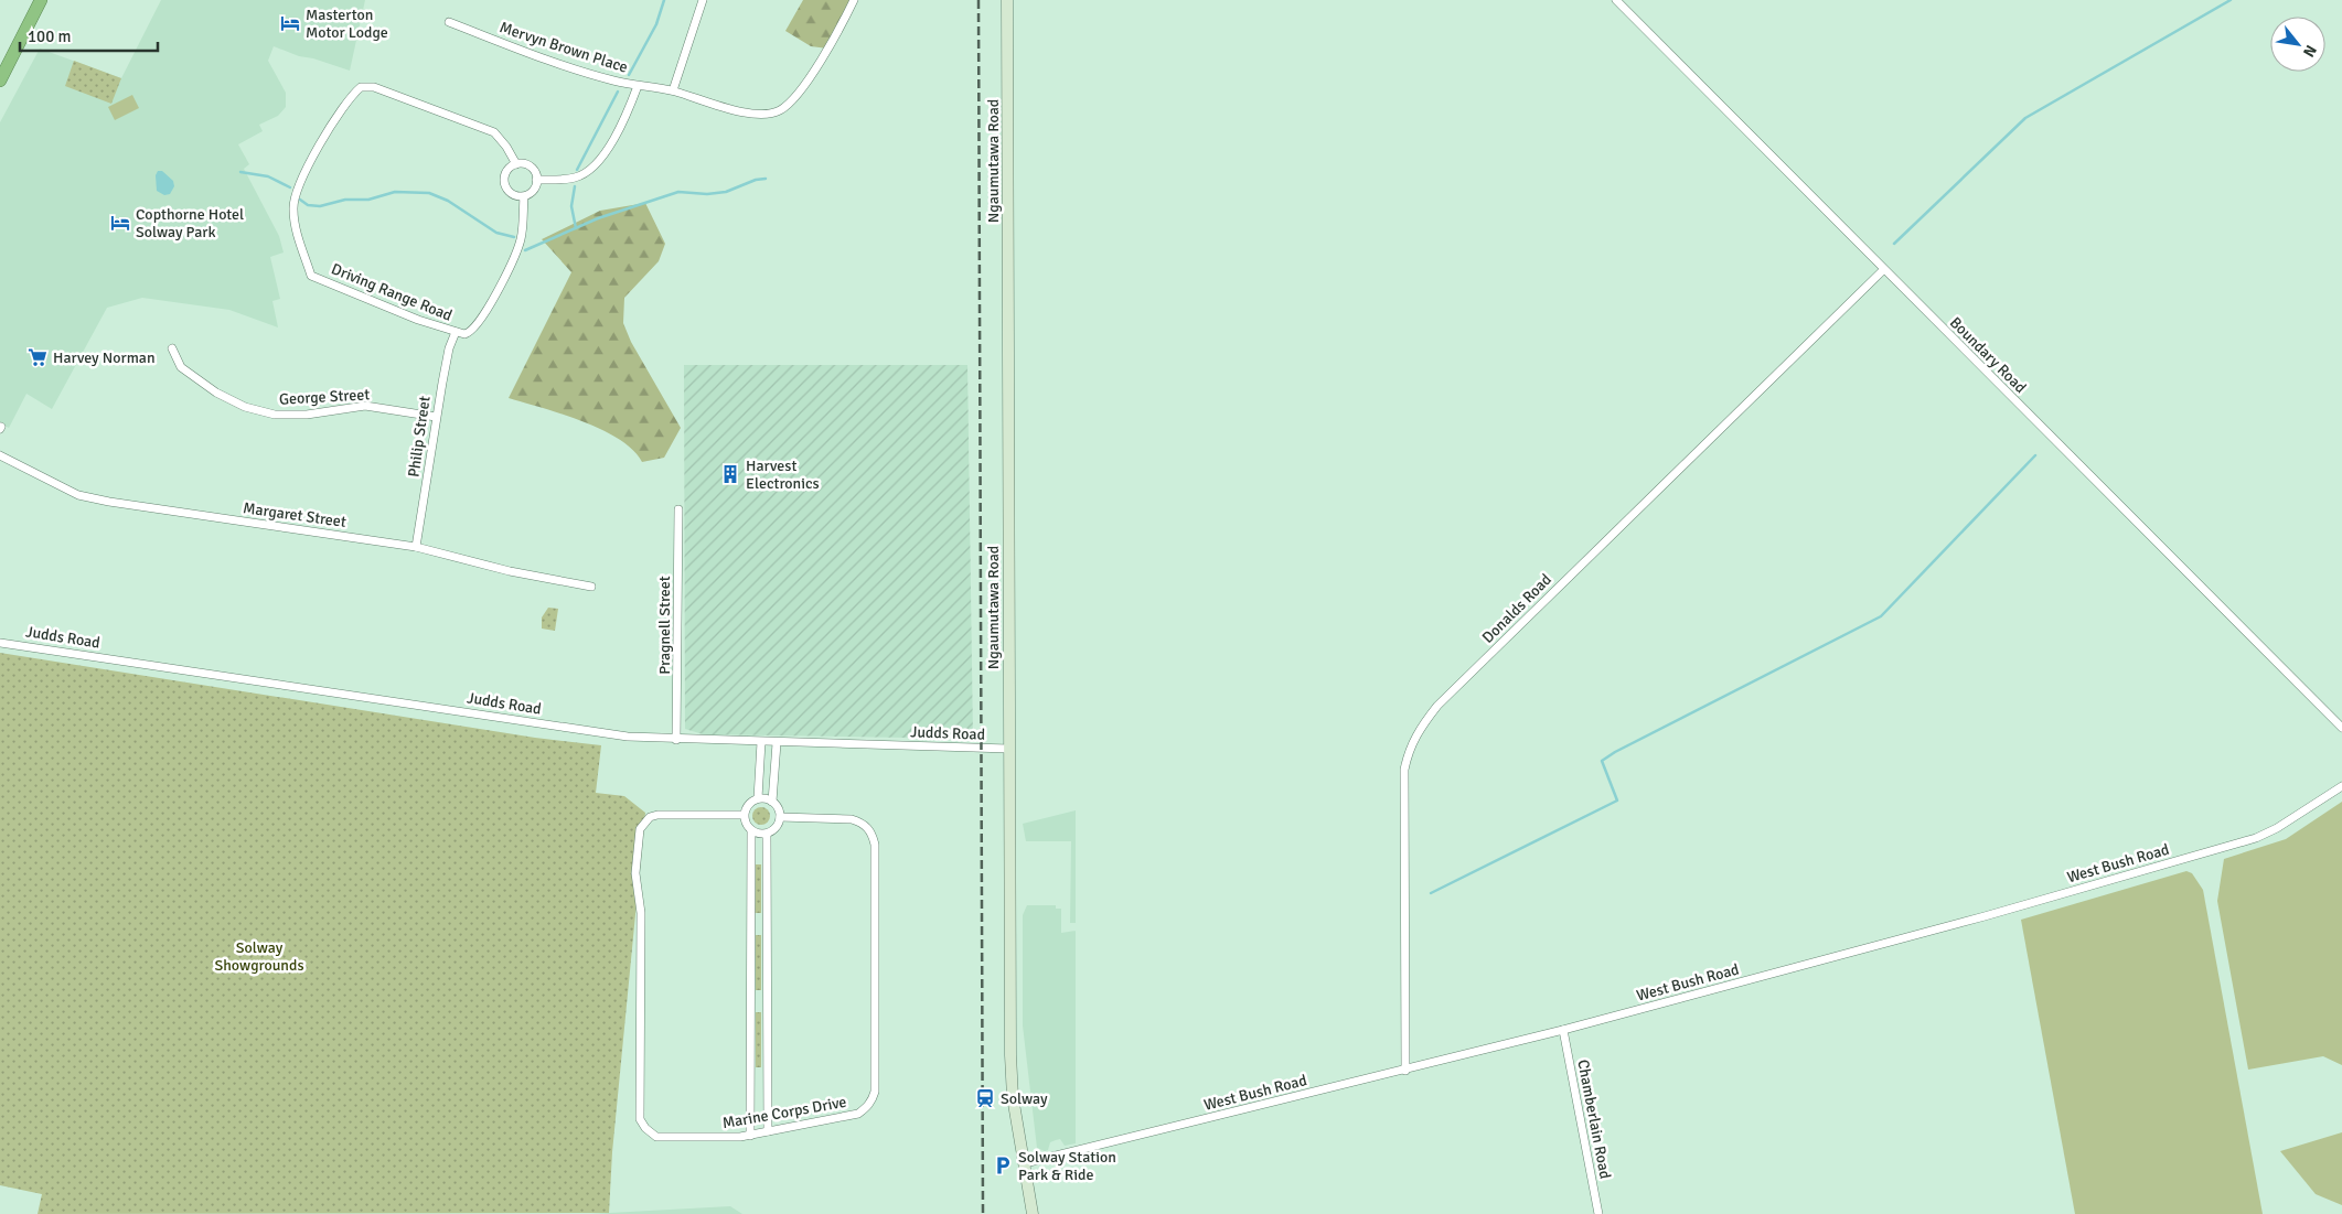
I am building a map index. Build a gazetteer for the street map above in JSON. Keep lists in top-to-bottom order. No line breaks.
{"streets":{"main road":["Ngaumutawa Road"],"street":["Mervyn Brown Place","Driving Range Road","Boundary Road","George Street","Philip Street","Margaret Street","Donalds Road","Pragnell Street","Judds Road","West Bush Road","Marine Corps Drive","Chamberlain Road"]},"crossings":[["Ngaumutawa Road","Judds Road"],["Ngaumutawa Road","West Bush Road"],["Driving Range Road","Philip Street"],["Boundary Road","Donalds Road"],["George Street","Philip Street"],["Philip Street","Margaret Street"],["Donalds Road","West Bush Road"],["Pragnell Street","Judds Road"],["West Bush Road","Chamberlain Road"]],"parks":["Solway Showgrounds"],"places":{"hotel":["Masterton Motor Lodge","Copthorne Hotel Solway Park"],"supermarket":["Harvey Norman"],"building":["Harvest Electronics"],"station":["Solway"],"parking":["Solway Station Park & Ride"]},"scale_bar":"100 m","north":"bottom right"}
